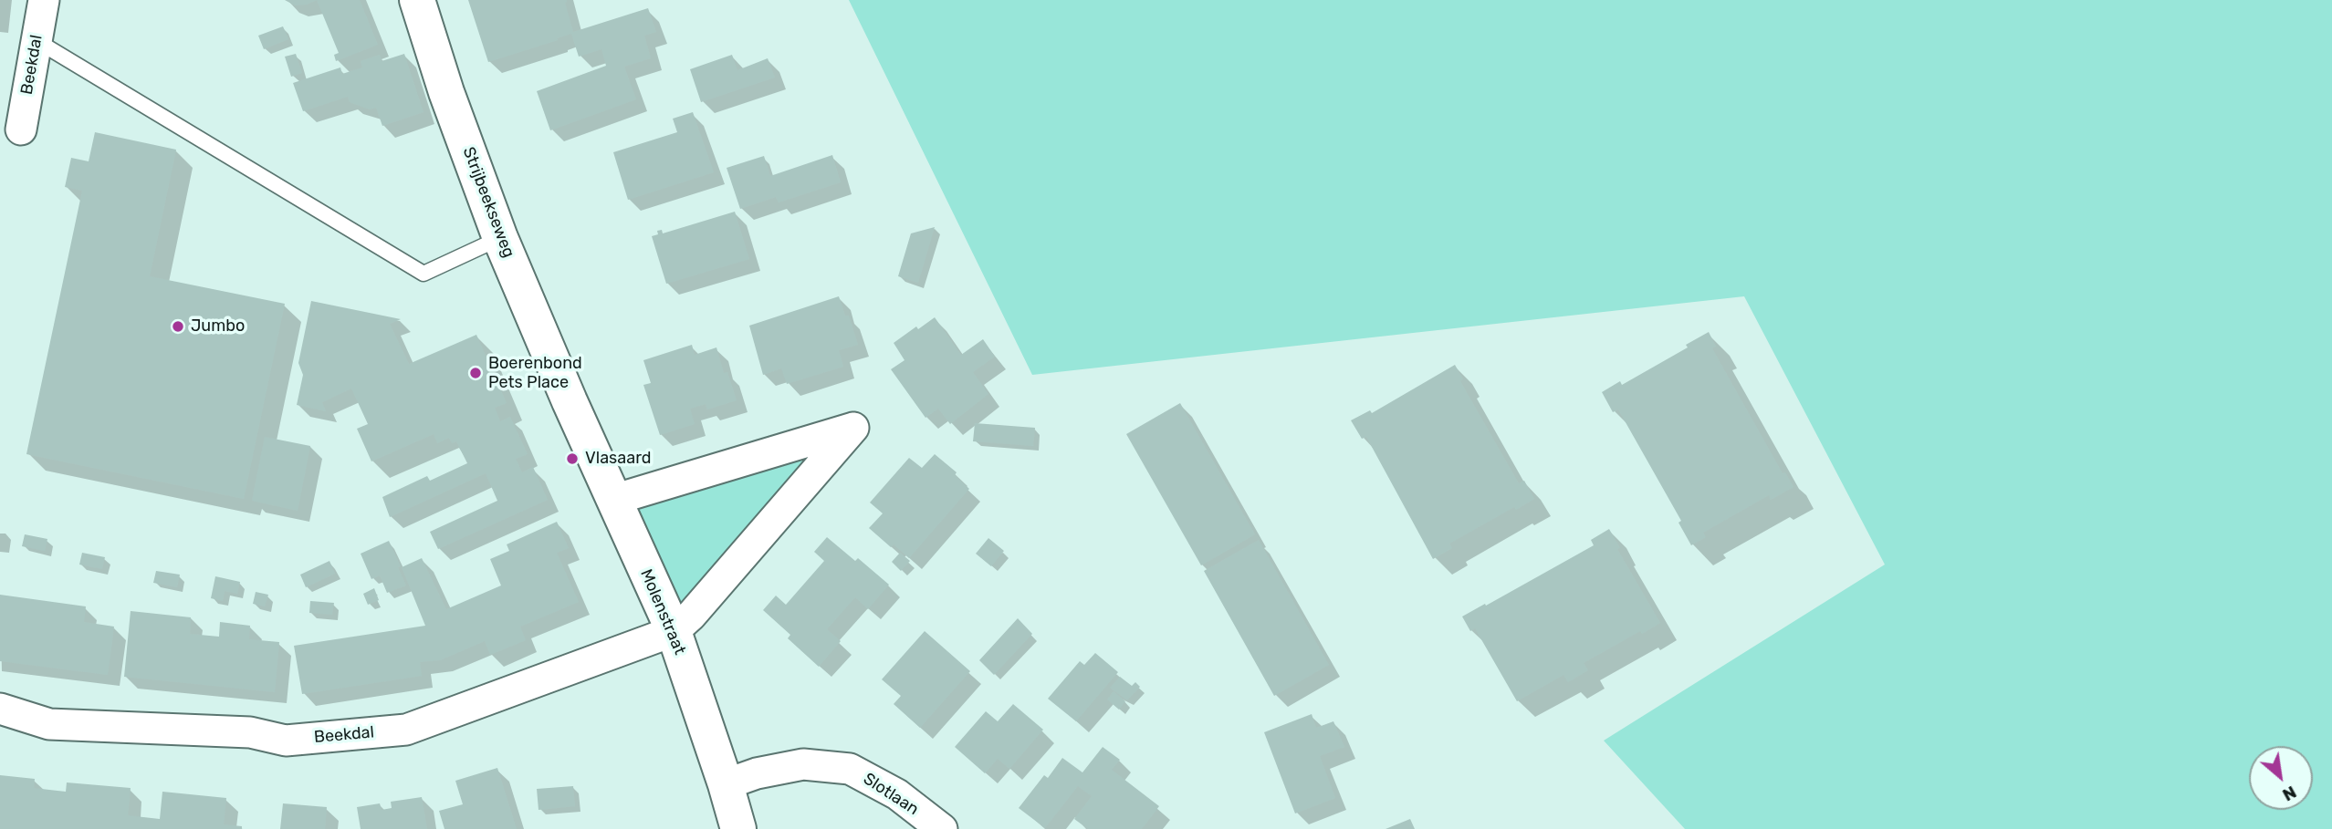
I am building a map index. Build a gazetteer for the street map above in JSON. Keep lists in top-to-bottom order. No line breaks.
{"streets":{"main road":["Strijbeekseweg","Molenstraat"],"street":["Beekdal","Slotlaan"]},"crossings":[["Beekdal","Molenstraat"],["Strijbeekseweg","Molenstraat"],["Molenstraat","Slotlaan"]],"places":["Jumbo","Boerenbond Pets Place","Vlasaard"],"north":"bottom right"}
